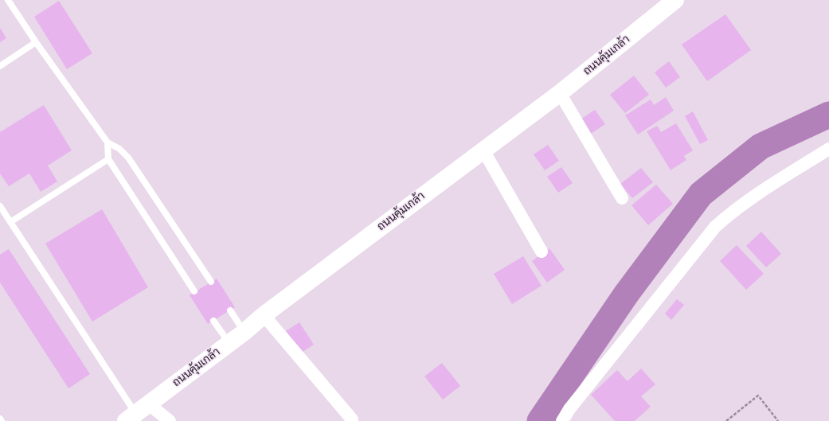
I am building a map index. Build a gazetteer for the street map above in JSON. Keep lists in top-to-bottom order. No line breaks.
{"streets":{"main road":["ถนนคุ้มเกล้า"]}}
